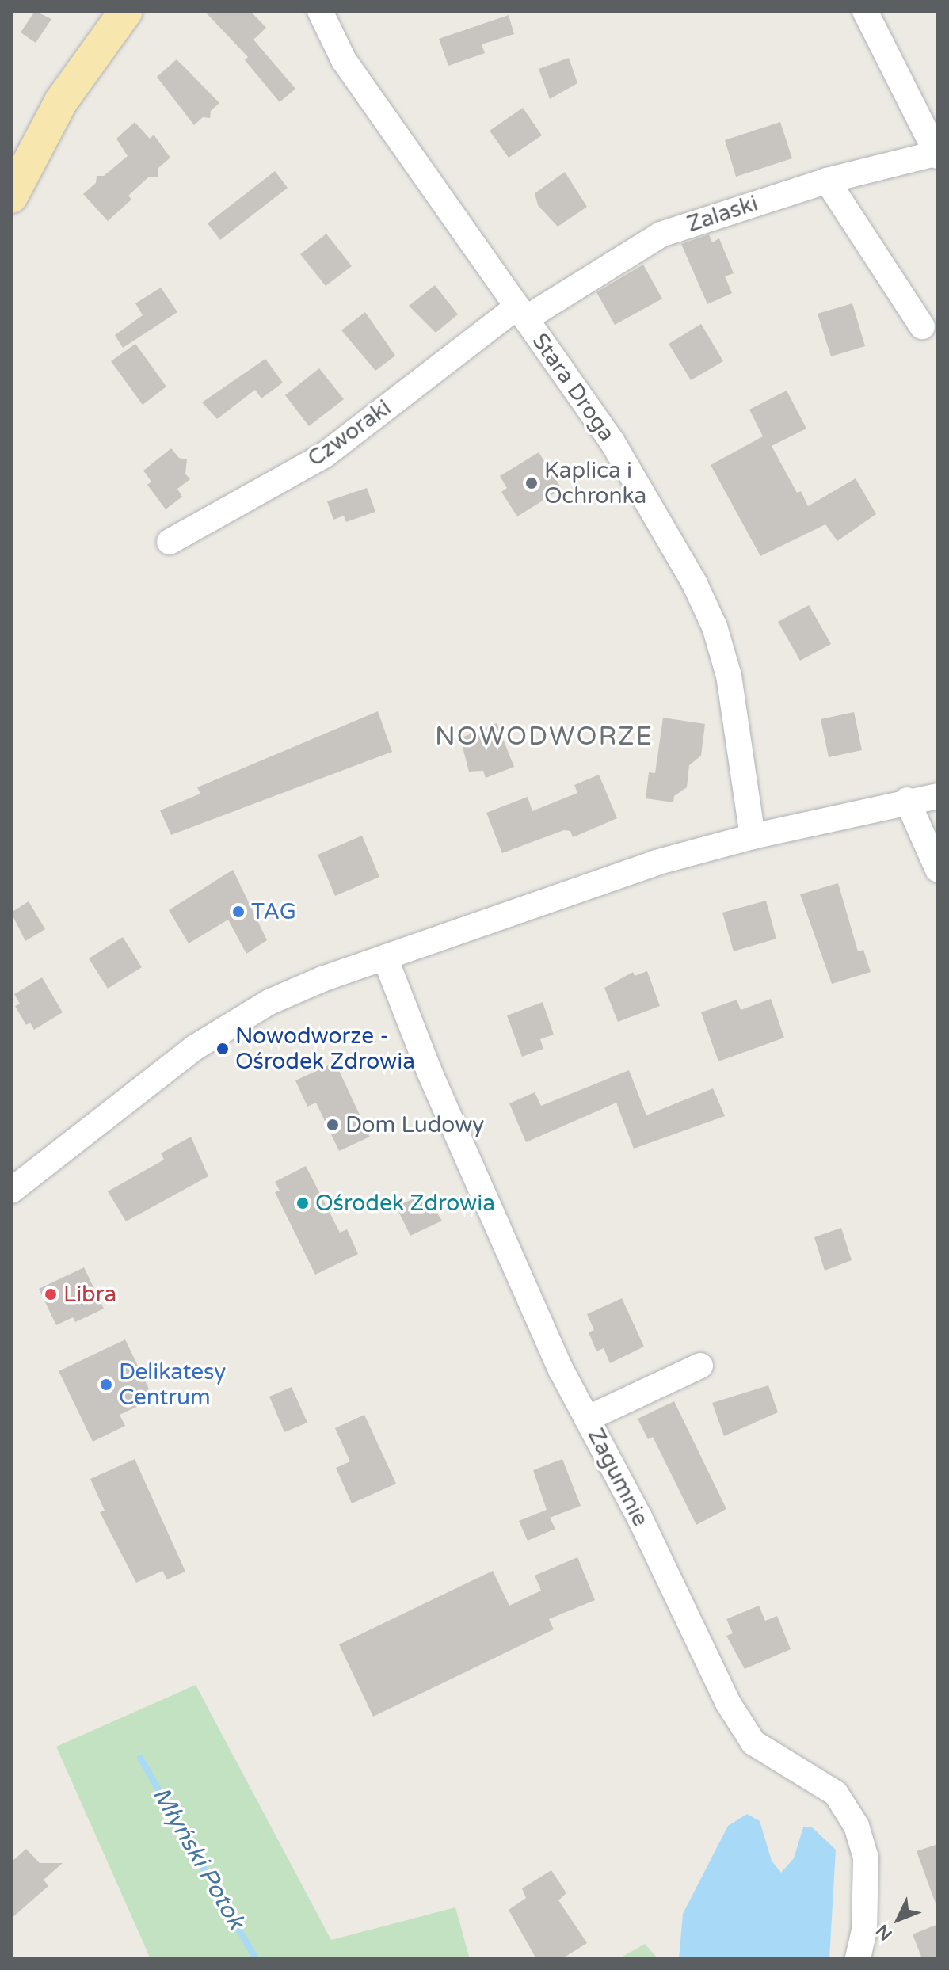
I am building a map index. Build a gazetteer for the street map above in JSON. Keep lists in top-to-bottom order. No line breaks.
{"streets":{"street":["Zalaski","Stara Droga","Czworaki","Zagumnie"]},"crossings":[["Zalaski","Stara Droga"],["Zalaski","Czworaki"],["Stara Droga","Czworaki"]],"districts":["NOWODWORZE"],"water":["Młyński Potok"],"places":["Kaplica i Ochronka","TAG","Nowodworze - Ośrodek Zdrowia","Dom Ludowy","Ośrodek Zdrowia","Libra","Delikatesy Centrum"],"north":"bottom left"}
